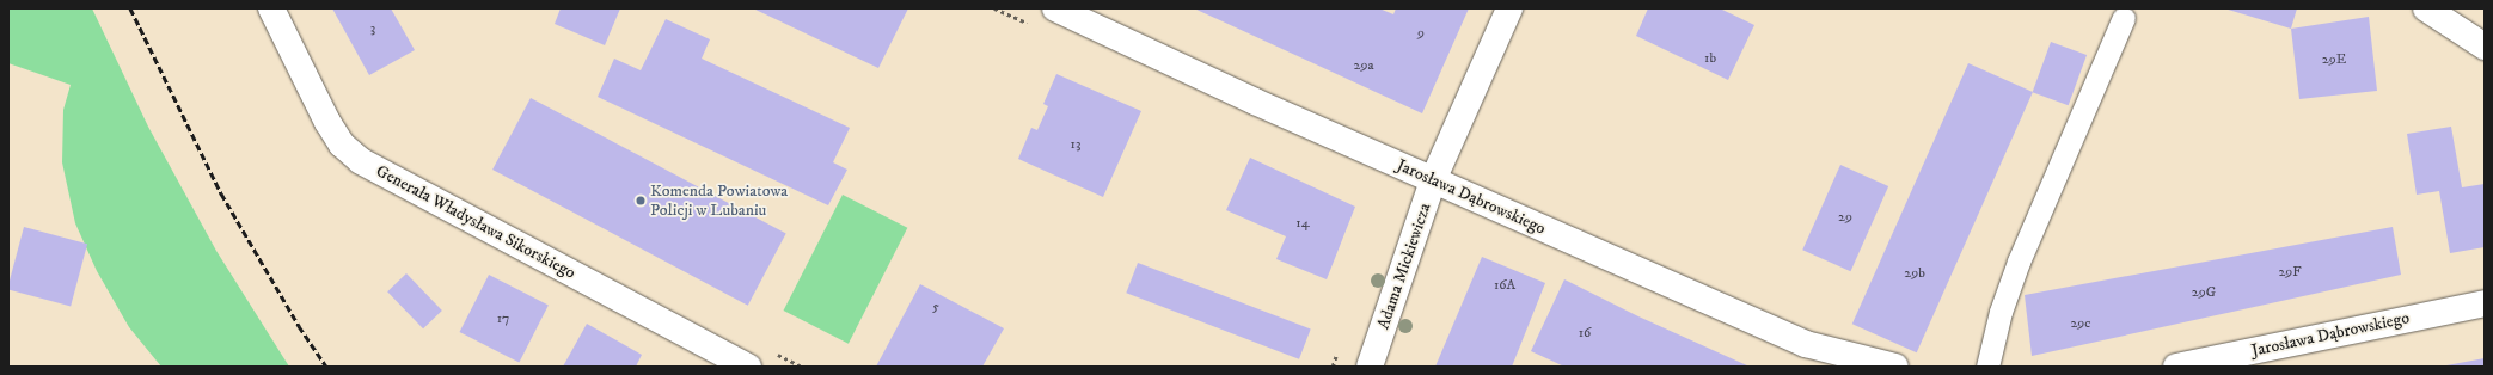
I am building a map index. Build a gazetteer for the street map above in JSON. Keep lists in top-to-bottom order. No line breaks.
{"streets":{"street":["Jarosława Dąbrowskiego","Generała Władysława Sikorskiego","Adama Mickiewicza"]},"crossings":[["Jarosława Dąbrowskiego","Adama Mickiewicza"]],"places":["Komenda Powiatowa Policji w Lubaniu"],"house_numbers":["3","9","1b","29E","29a","13","29","14","29F","29b","16A","29G","5","17","29c","16"]}
